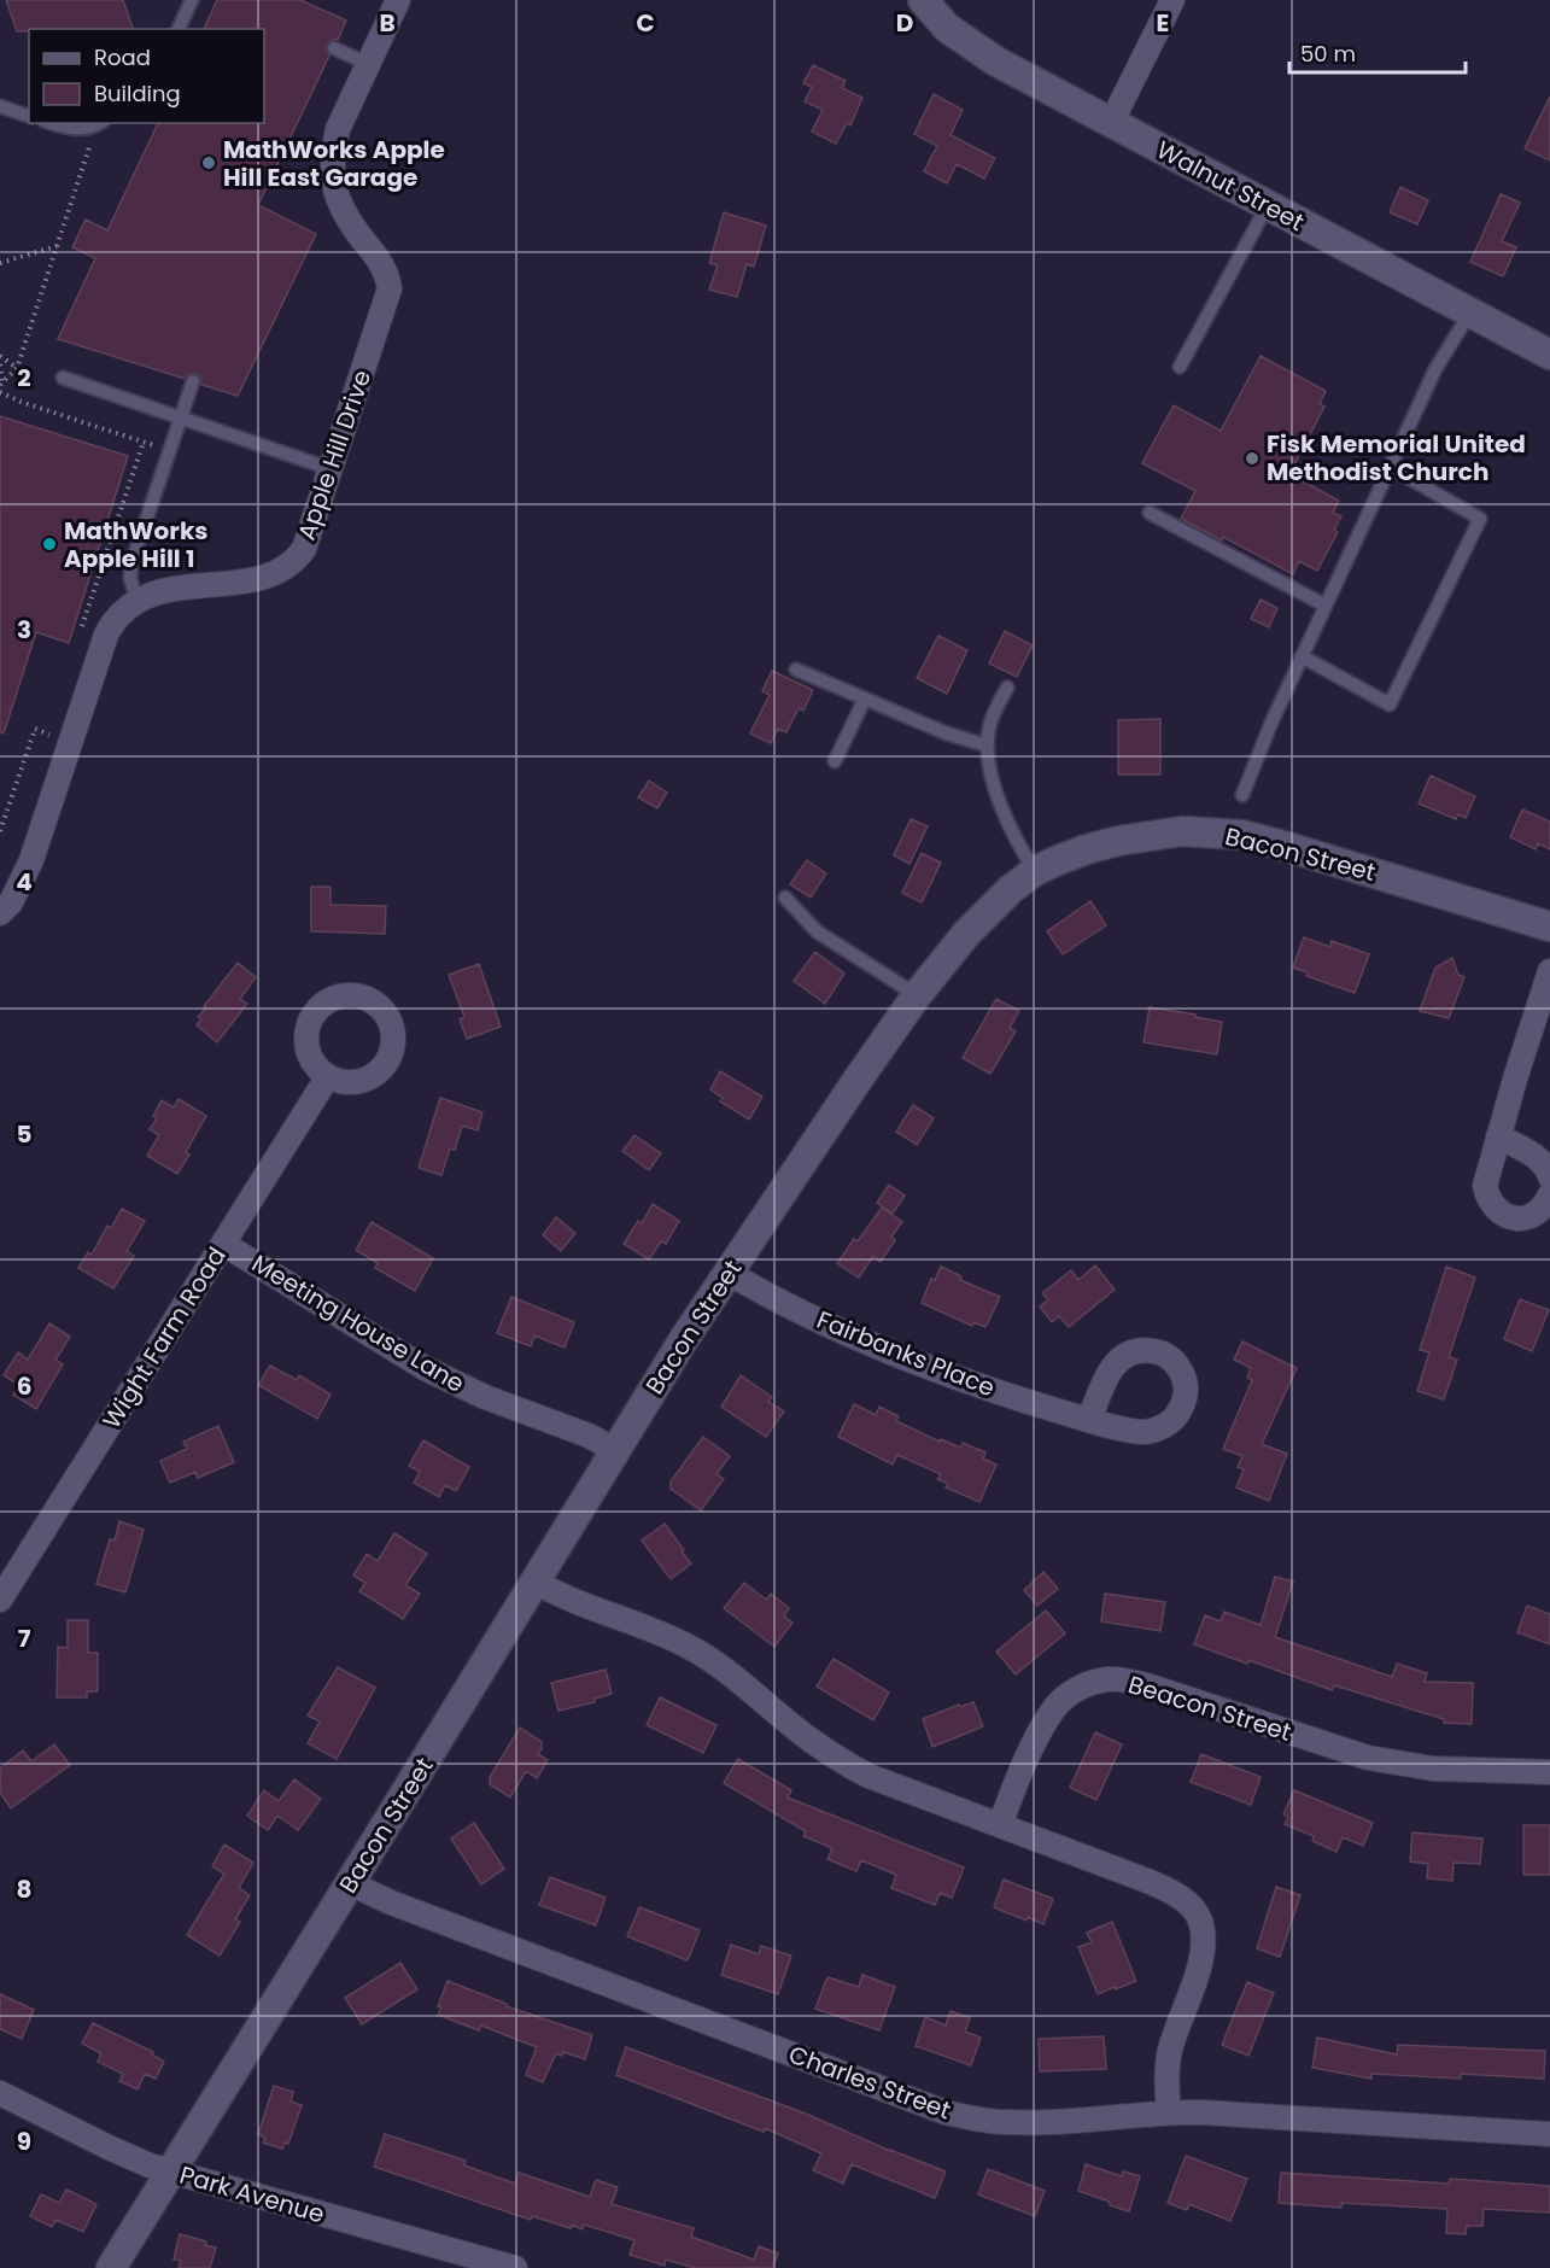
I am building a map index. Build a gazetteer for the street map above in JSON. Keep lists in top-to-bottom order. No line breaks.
{"streets":{"street":["Walnut Street","Apple Hill Drive","Bacon Street","Meeting House Lane","Wight Farm Road","Fairbanks Place","Beacon Street","Charles Street","Park Avenue"]},"crossings":[["Bacon Street","Meeting House Lane"],["Bacon Street","Fairbanks Place"],["Bacon Street","Charles Street"],["Bacon Street","Park Avenue"],["Meeting House Lane","Wight Farm Road"]],"places":["MathWorks Apple Hill East Garage","Fisk Memorial United Methodist Church","MathWorks Apple Hill 1"],"legend":["Road","Building"],"scale_bar":"50 m","grid":{"columns":["B","C","D","E"],"rows":["2","3","4","5","6","7","8","9"]}}
